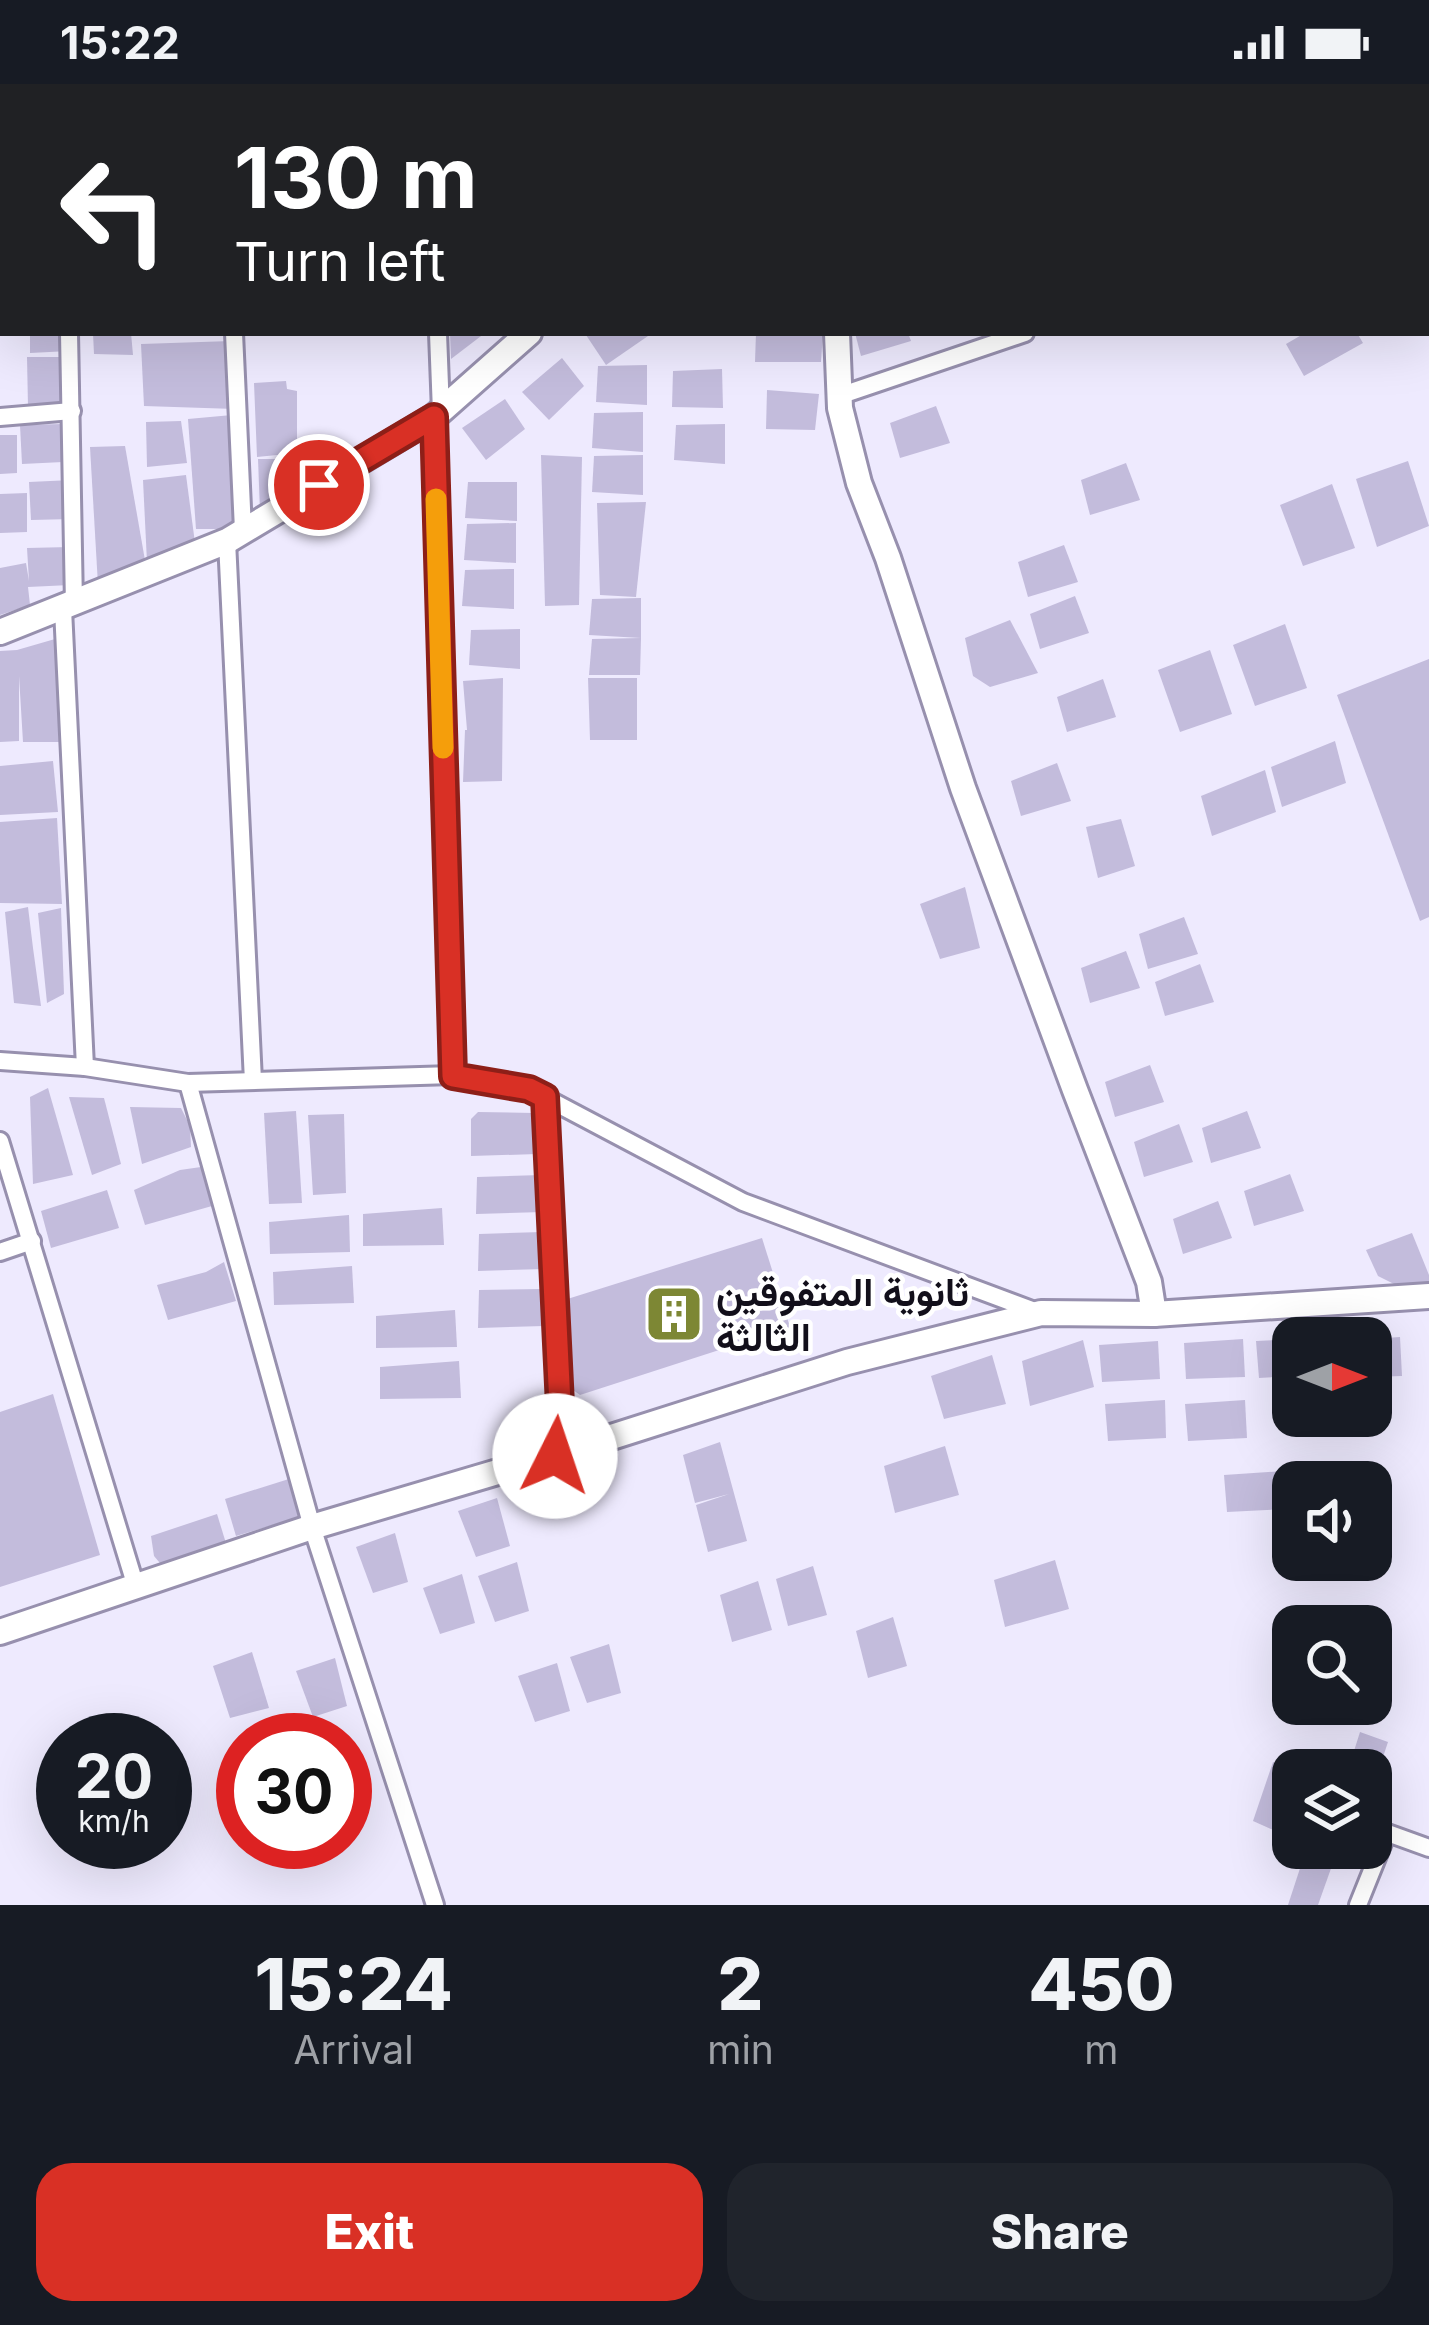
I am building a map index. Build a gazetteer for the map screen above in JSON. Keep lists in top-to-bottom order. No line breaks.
{"places":{"building":["ثانوية المتفوقين الثالثة"]},"north":"right","page":{"status":"15:22","turn":["130 m","Turn left"],"speed":"20 km/h","limit":"30","eta":["15:24","Arrival","2","min","450","m"],"buttons":["Exit","Share"]}}
